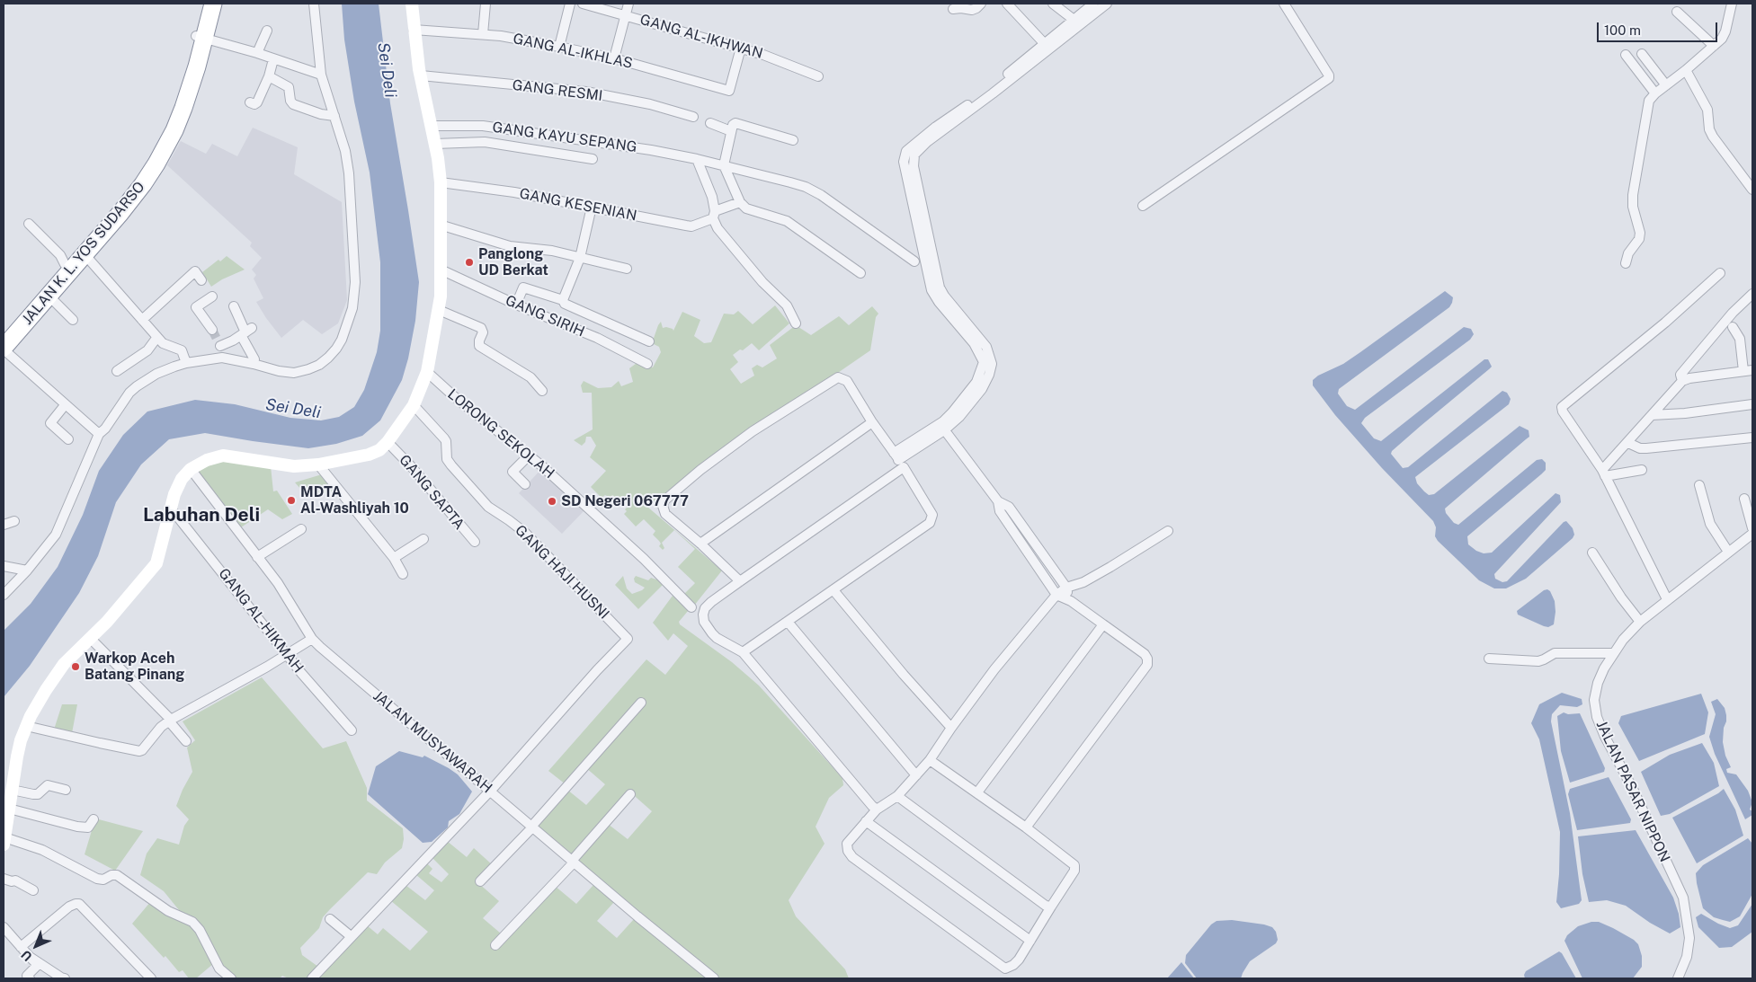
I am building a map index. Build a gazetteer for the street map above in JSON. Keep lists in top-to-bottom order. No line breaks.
{"streets":{"highway":["JALAN K. L. YOS SUDARSO"],"street":["GANG AL-IKHWAN","GANG AL-IKHLAS","GANG RESMI","GANG KAYU SEPANG","GANG KESENIAN","GANG SIRIH","LORONG SEKOLAH","GANG SAPTA","GANG HAJI HUSNI","GANG AL-HIKMAH","JALAN MUSYAWARAH","JALAN PASAR NIPPON"]},"crossings":[["GANG AL-IKHWAN","GANG AL-IKHLAS"],["GANG HAJI HUSNI","JALAN MUSYAWARAH"]],"districts":["Labuhan Deli"],"water":["Sei Deli"],"places":["Panglong UD Berkat","MDTA Al-Washliyah 10","SD Negeri 067777","Warkop Aceh Batang Pinang"],"scale_bar":"100 m","north":"bottom left"}
